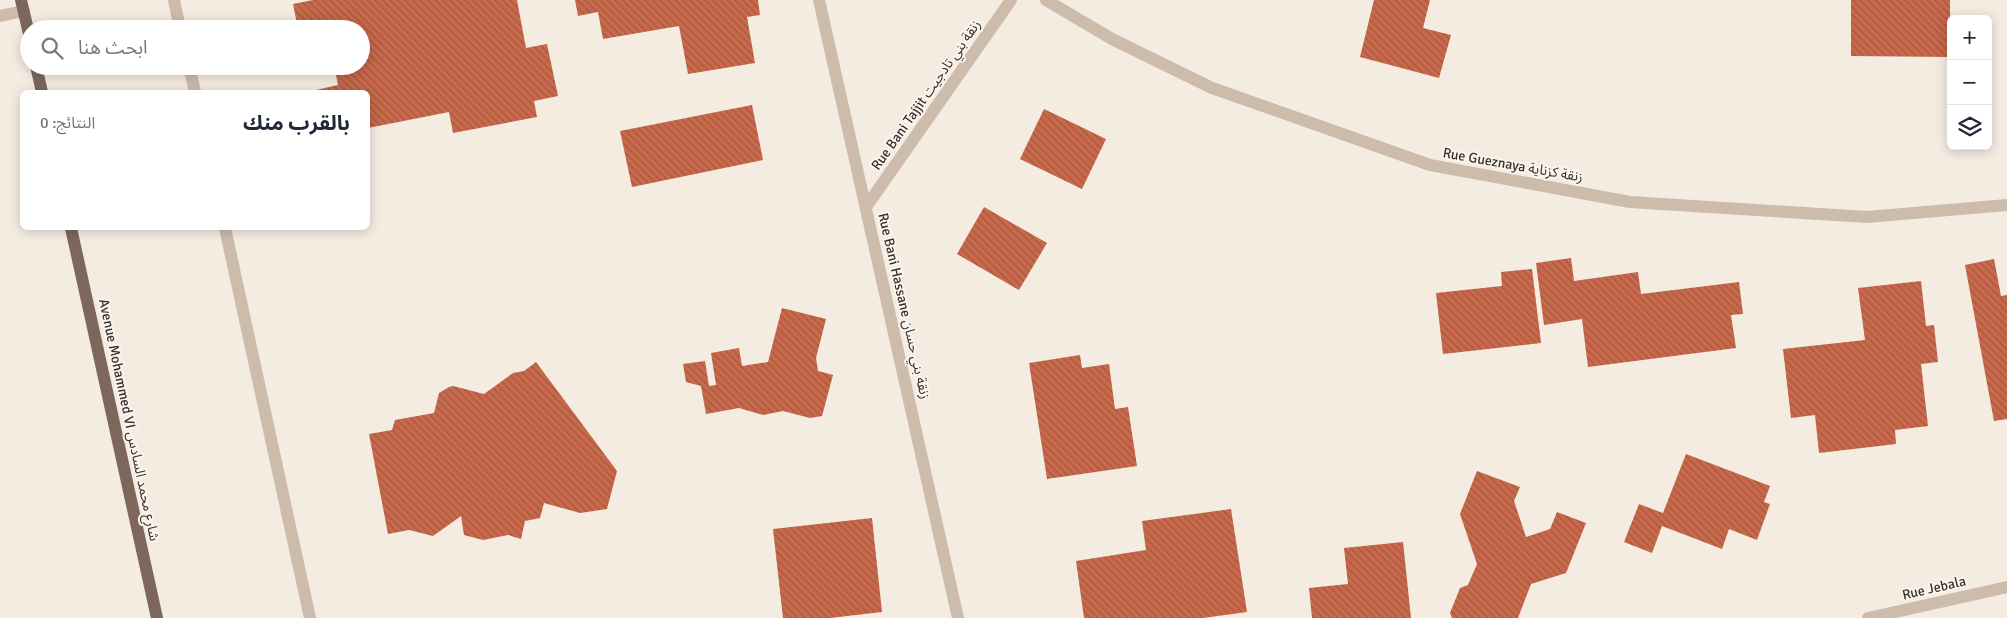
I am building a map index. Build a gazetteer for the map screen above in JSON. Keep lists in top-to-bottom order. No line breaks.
{"streets":{"main road":["Avenue Mohammed VI شارع محمد السادس"],"street":["Rue Bani Tajjit زنقة بني تادجيت","Rue Gueznaya زنقة كزناية","Rue Bani Hassane زنقة بني حسان","Rue Jebala"]},"crossings":[["Rue Bani Tajjit زنقة بني تادجيت","Rue Bani Hassane زنقة بني حسان"]],"page":{"map_buttons":["+","−"],"search":"ابحث هنا","heading":["بالقرب منك","النتائج: 0"]}}
